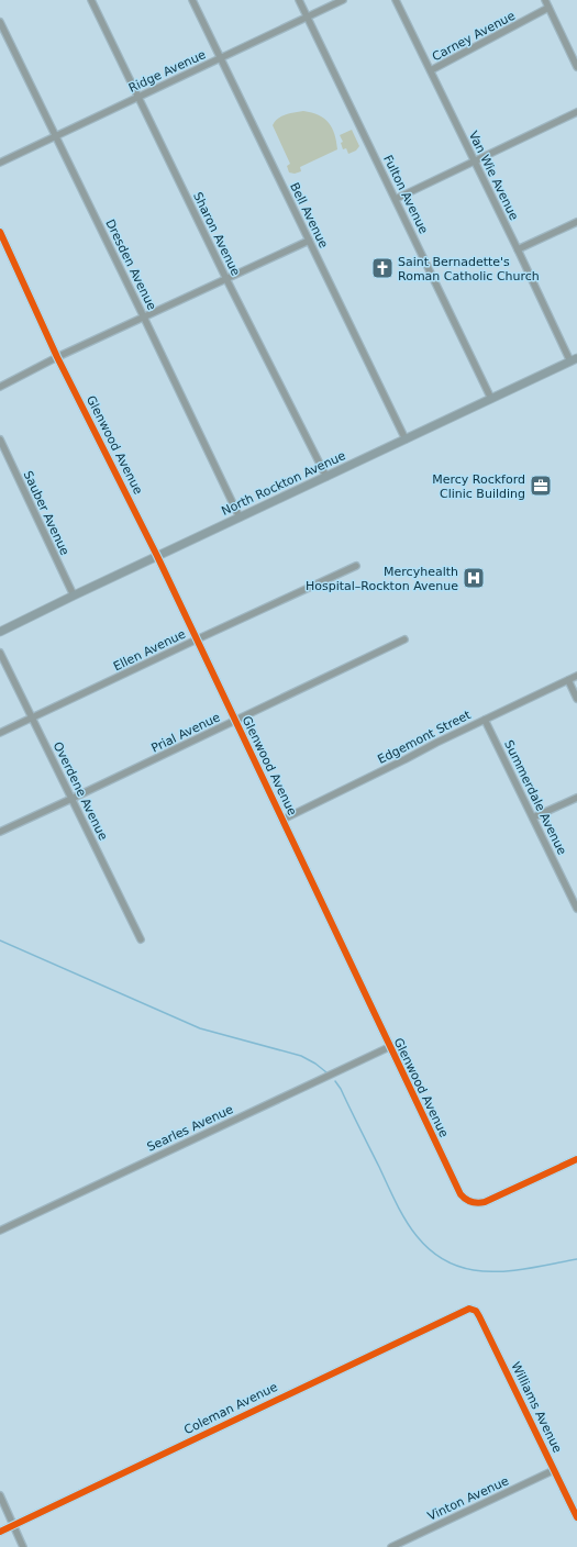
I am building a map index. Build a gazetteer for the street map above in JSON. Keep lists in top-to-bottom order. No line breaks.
{"streets":{"main road":["North Rockton Avenue"],"street":["Carney Avenue","Ridge Avenue","Van Wie Avenue","Fulton Avenue","Bell Avenue","Sharon Avenue","Dresden Avenue","Glenwood Avenue","Sauber Avenue","Ellen Avenue","Prial Avenue","Edgemont Street","Overdene Avenue","Summerdale Avenue","Searles Avenue","Williams Avenue","Coleman Avenue","Vinton Avenue"]},"crossings":[["Carney Avenue","Van Wie Avenue"],["Ridge Avenue","Fulton Avenue"],["Ridge Avenue","Bell Avenue"],["Ridge Avenue","Sharon Avenue"],["Ridge Avenue","Dresden Avenue"],["Van Wie Avenue","North Rockton Avenue"],["Fulton Avenue","North Rockton Avenue"],["Bell Avenue","North Rockton Avenue"],["Sharon Avenue","North Rockton Avenue"],["Dresden Avenue","North Rockton Avenue"],["Glenwood Avenue","North Rockton Avenue"],["Glenwood Avenue","Ellen Avenue"],["Glenwood Avenue","Prial Avenue"],["Glenwood Avenue","Edgemont Street"],["Glenwood Avenue","Searles Avenue"],["North Rockton Avenue","Sauber Avenue"],["Ellen Avenue","Overdene Avenue"],["Prial Avenue","Overdene Avenue"],["Edgemont Street","Summerdale Avenue"],["Williams Avenue","Coleman Avenue"],["Williams Avenue","Vinton Avenue"]],"places":{"church":["Saint Bernadette's Roman Catholic Church"],"office":["Mercy Rockford Clinic Building"],"hospital":["Mercyhealth Hospital–Rockton Avenue"]}}
